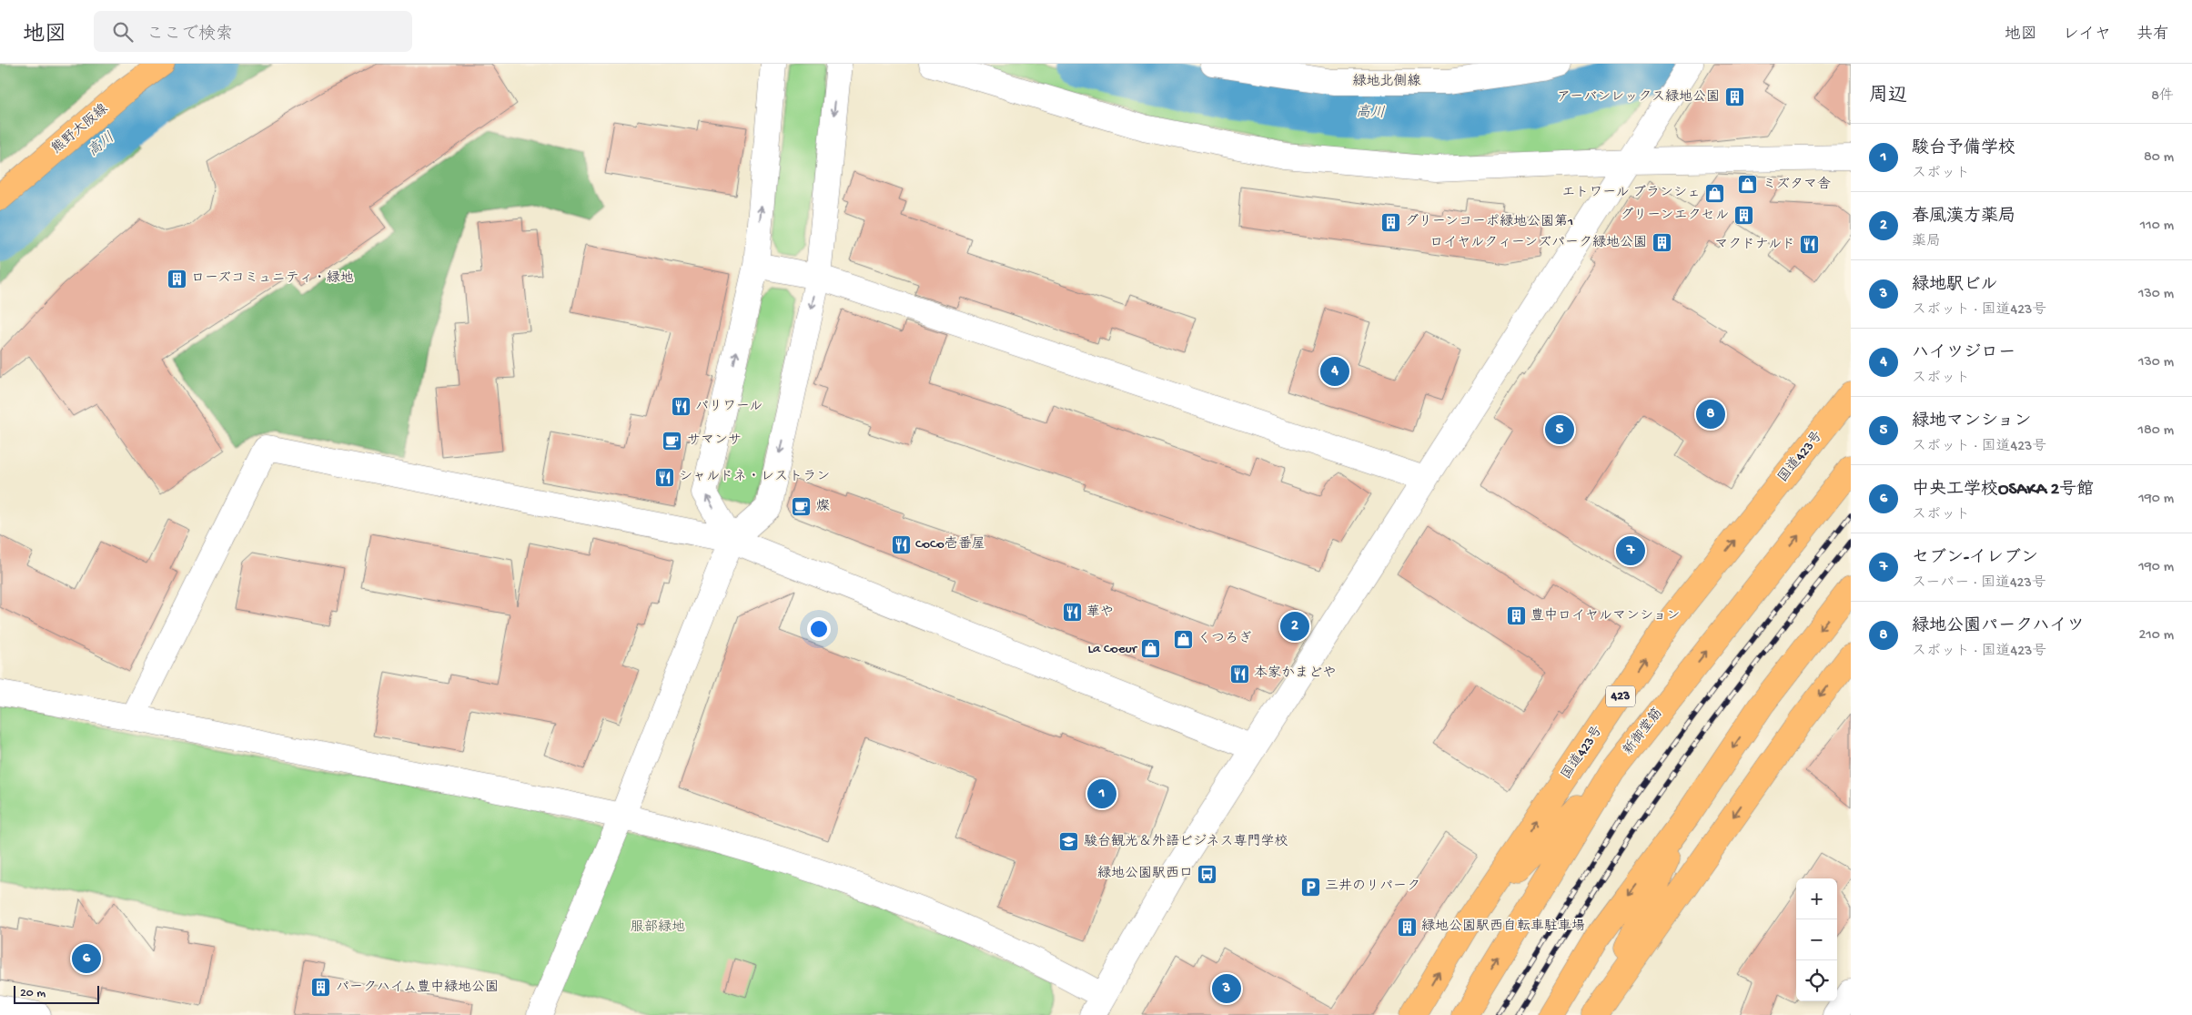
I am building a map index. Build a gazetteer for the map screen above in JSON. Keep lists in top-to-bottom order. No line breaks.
{"streets":{"main road":["熊野大阪線","国道423号","423","新御堂筋"],"street":["緑地北側線"]},"water":["高川"],"parks":["服部緑地"],"places":{"building":["アーバンレックス緑地公園","グリーンエクセル","グリーンコーポ緑地公園第1","ロイヤルクィーンズパーク緑地公園","ローズコミュニティ・緑地","豊中ロイヤルマンション","緑地公園駅西自転車駐車場","パークハイム豊中緑地公園"],"shop":["ミズタマ舎","エトワール ブランシェ","くつろぎ","La Coeur"],"restaurant":["マクドナルド","パリワール","シャルドネ・レストラン","CoCo壱番屋","華や","本家かまどや"],"cafe":["サマンサ","燦"],"school or university":["駿台観光＆外語ビジネス専門学校"],"bus stop":["緑地公園駅西口"],"parking":["三井のリパーク"]},"scale_bar":"20 m","page":{"header":"地図","search":"ここで検索","nav":["地図","レイヤ","共有"],"heading":["周辺","8件"],"list":[{"mark":"1","name":"駿台予備学校","note":"スポット","value":"80 m"},{"mark":"2","name":"春風漢方薬局","note":"薬局","value":"110 m"},{"mark":"3","name":"緑地駅ビル","note":"スポット · 国道423号","value":"130 m"},{"mark":"4","name":"ハイツジロー","note":"スポット","value":"130 m"},{"mark":"5","name":"緑地マンション","note":"スポット · 国道423号","value":"180 m"},{"mark":"6","name":"中央工学校OSAKA 2号館","note":"スポット","value":"190 m"},{"mark":"7","name":"セブン-イレブン","note":"スーパー · 国道423号","value":"190 m"},{"mark":"8","name":"緑地公園パークハイツ","note":"スポット · 国道423号","value":"210 m"}],"pins":["4","8","5","7","2","1","6","3"],"map_buttons":["+","−"],"scale":"20 m"}}
